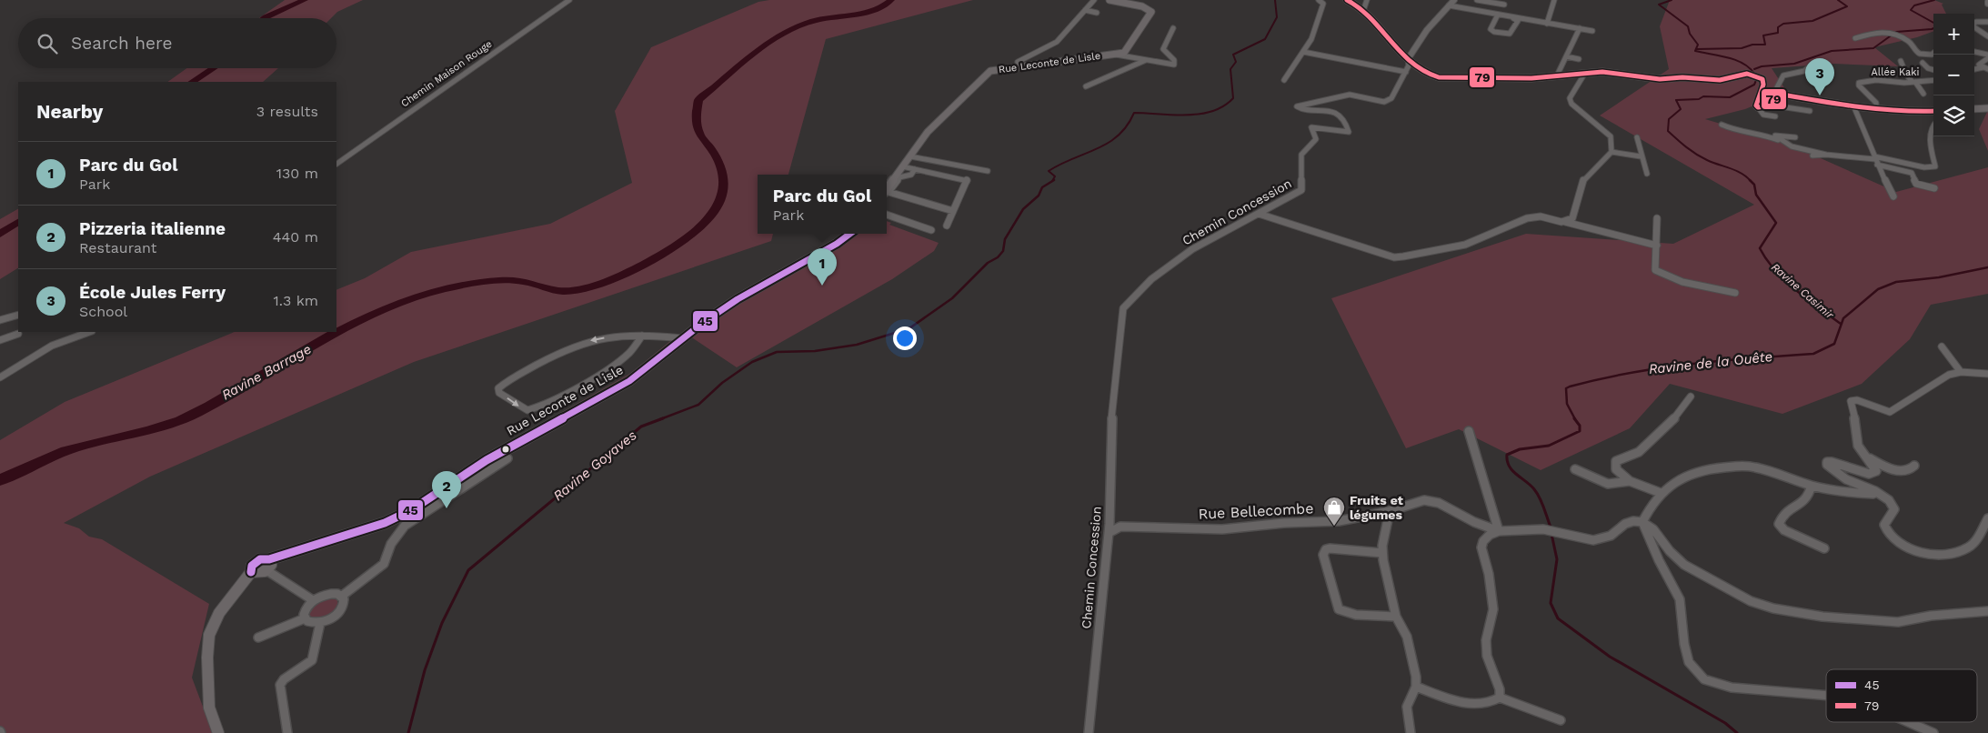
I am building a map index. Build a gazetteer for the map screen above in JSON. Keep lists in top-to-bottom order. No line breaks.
{"streets":{"main road":["Rue Leconte de Lisle"],"street":["Allée Kaki","Chemin Maison Rouge","Chemin Concession","Rue Bellecombe"]},"crossings":[["Chemin Concession","Rue Bellecombe"]],"water":["Ravine Casimir","Ravine de la Ouête","Ravine Barrage","Ravine Goyaves"],"places":{"shop":["Fruits et légumes"]},"lines":["transit line 79","transit line 45"],"legend":["45","79"],"page":{"map_buttons":["+","−"],"search":"Search here","pins":["3","1","2"],"heading":["Nearby","3 results"],"list":[{"mark":"1","name":"Parc du Gol","note":"Park","value":"130 m"},{"mark":"2","name":"Pizzeria italienne","note":"Restaurant","value":"440 m"},{"mark":"3","name":"École Jules Ferry","note":"School","value":"1.3 km"}],"popup":["Parc du Gol","Park"]}}
